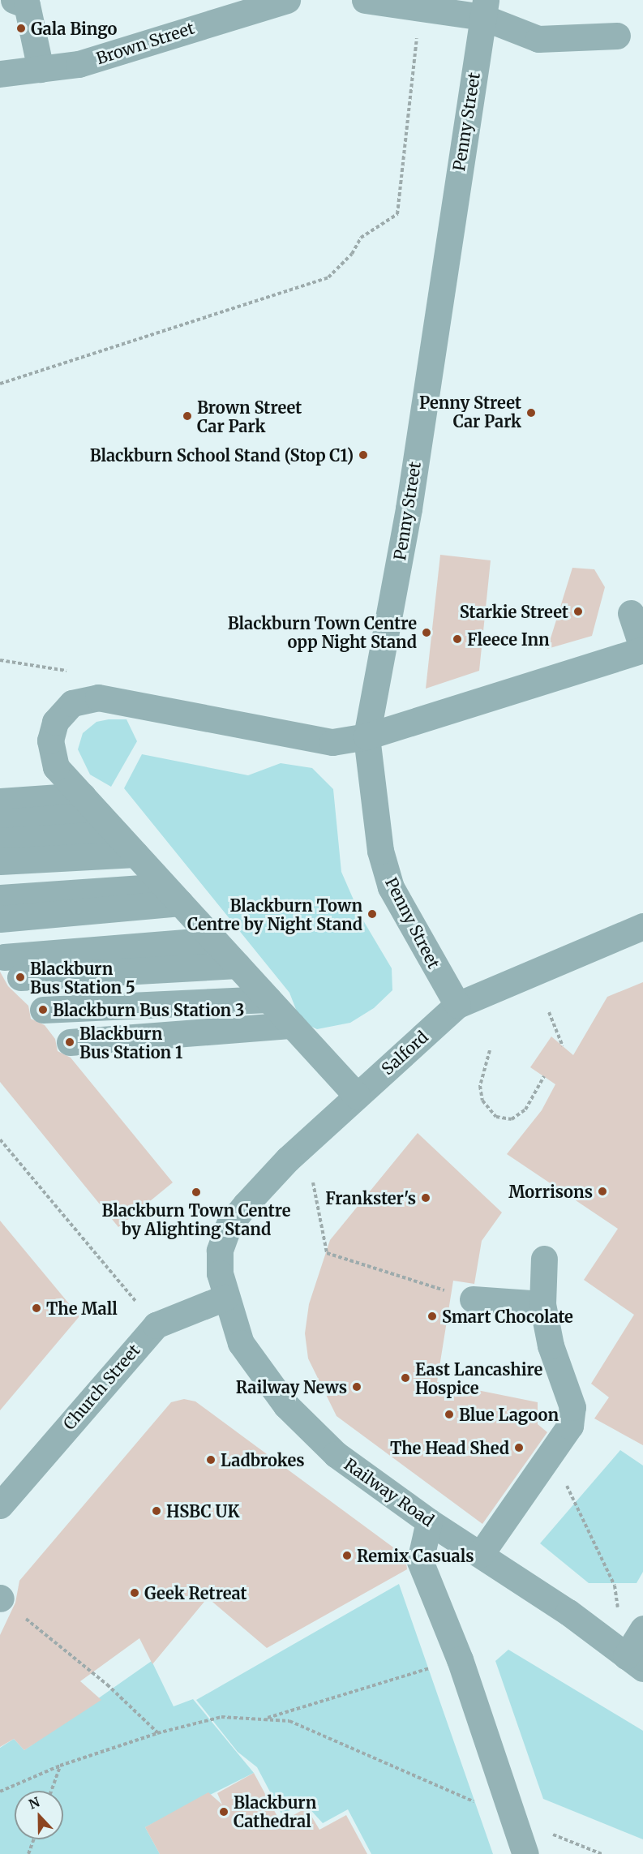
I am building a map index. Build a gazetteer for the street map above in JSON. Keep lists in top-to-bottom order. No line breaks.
{"streets":{"street":["Brown Street","Penny Street","Salford","Church Street","Railway Road"]},"crossings":[["Penny Street","Salford"],["Salford","Railway Road"],["Church Street","Railway Road"]],"places":["Gala Bingo","Penny Street Car Park","Brown Street Car Park","Blackburn School Stand (Stop C1)","Starkie Street","Blackburn Town Centre opp Night Stand","Fleece Inn","Blackburn Town Centre by Night Stand","Blackburn Bus Station 5","Blackburn Bus Station 3","Blackburn Bus Station 1","Morrisons","Blackburn Town Centre by Alighting Stand","Frankster's","The Mall","Smart Chocolate","East Lancashire Hospice","Railway News","Blue Lagoon","The Head Shed","Ladbrokes","HSBC UK","Remix Casuals","Geek Retreat","Blackburn Cathedral"],"north":"top"}
